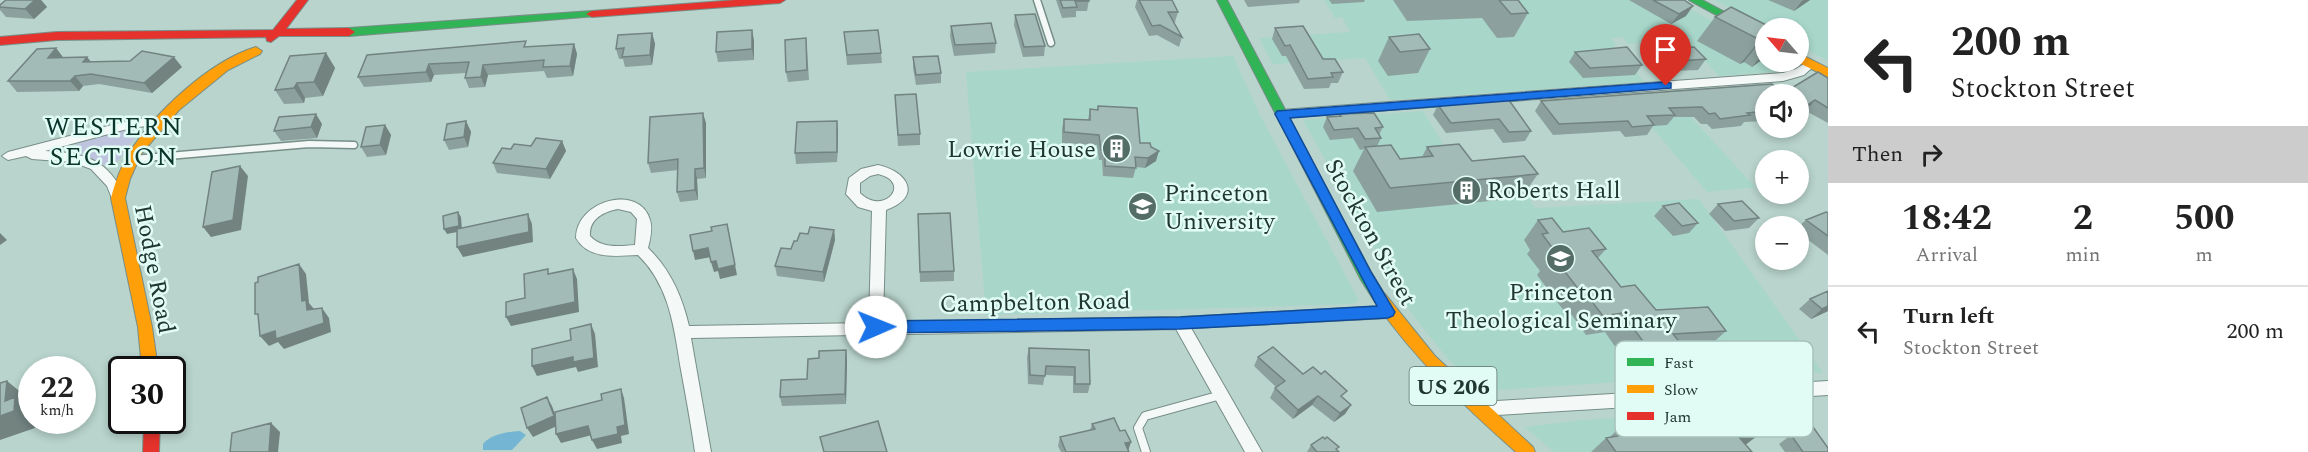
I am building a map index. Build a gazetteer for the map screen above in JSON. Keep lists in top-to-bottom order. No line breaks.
{"streets":{"main road":["Stockton Street","Hodge Road","US 206"],"street":["Campbelton Road"]},"crossings":[["Stockton Street","Campbelton Road"]],"districts":["WESTERN SECTION"],"places":{"building":["Lowrie House","Roberts Hall"],"school or university":["Princeton University","Princeton Theological Seminary"]},"legend":["Fast","Slow","Jam"],"north":"top left","page":{"turn":["200 m","Stockton Street"],"map_buttons":["+","−"],"then":"Then","eta":["18:42","Arrival","2","min","500","m"],"list":[{"name":"Turn left","note":"Stockton Street","value":"200 m"}],"speed":"22 km/h","limit":"30"}}
